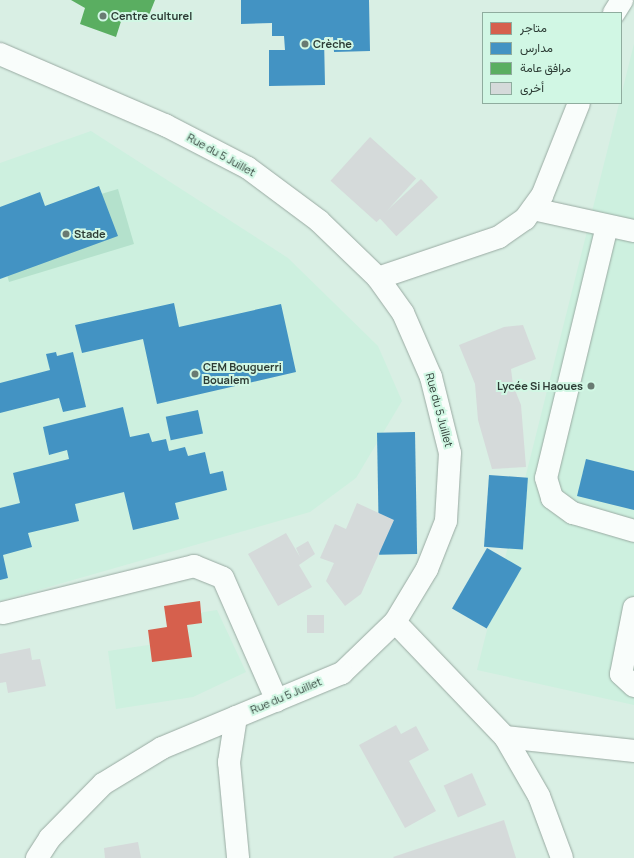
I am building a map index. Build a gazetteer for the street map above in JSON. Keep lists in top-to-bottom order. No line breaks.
{"streets":{"street":["Rue du 5 Juillet"]},"places":["Centre culturel","Crèche","Stade","CEM Bouguerri Boualem","Lycée Si Haoues"],"legend":["متاجر","مدارس","مرافق عامة","أخرى"]}
